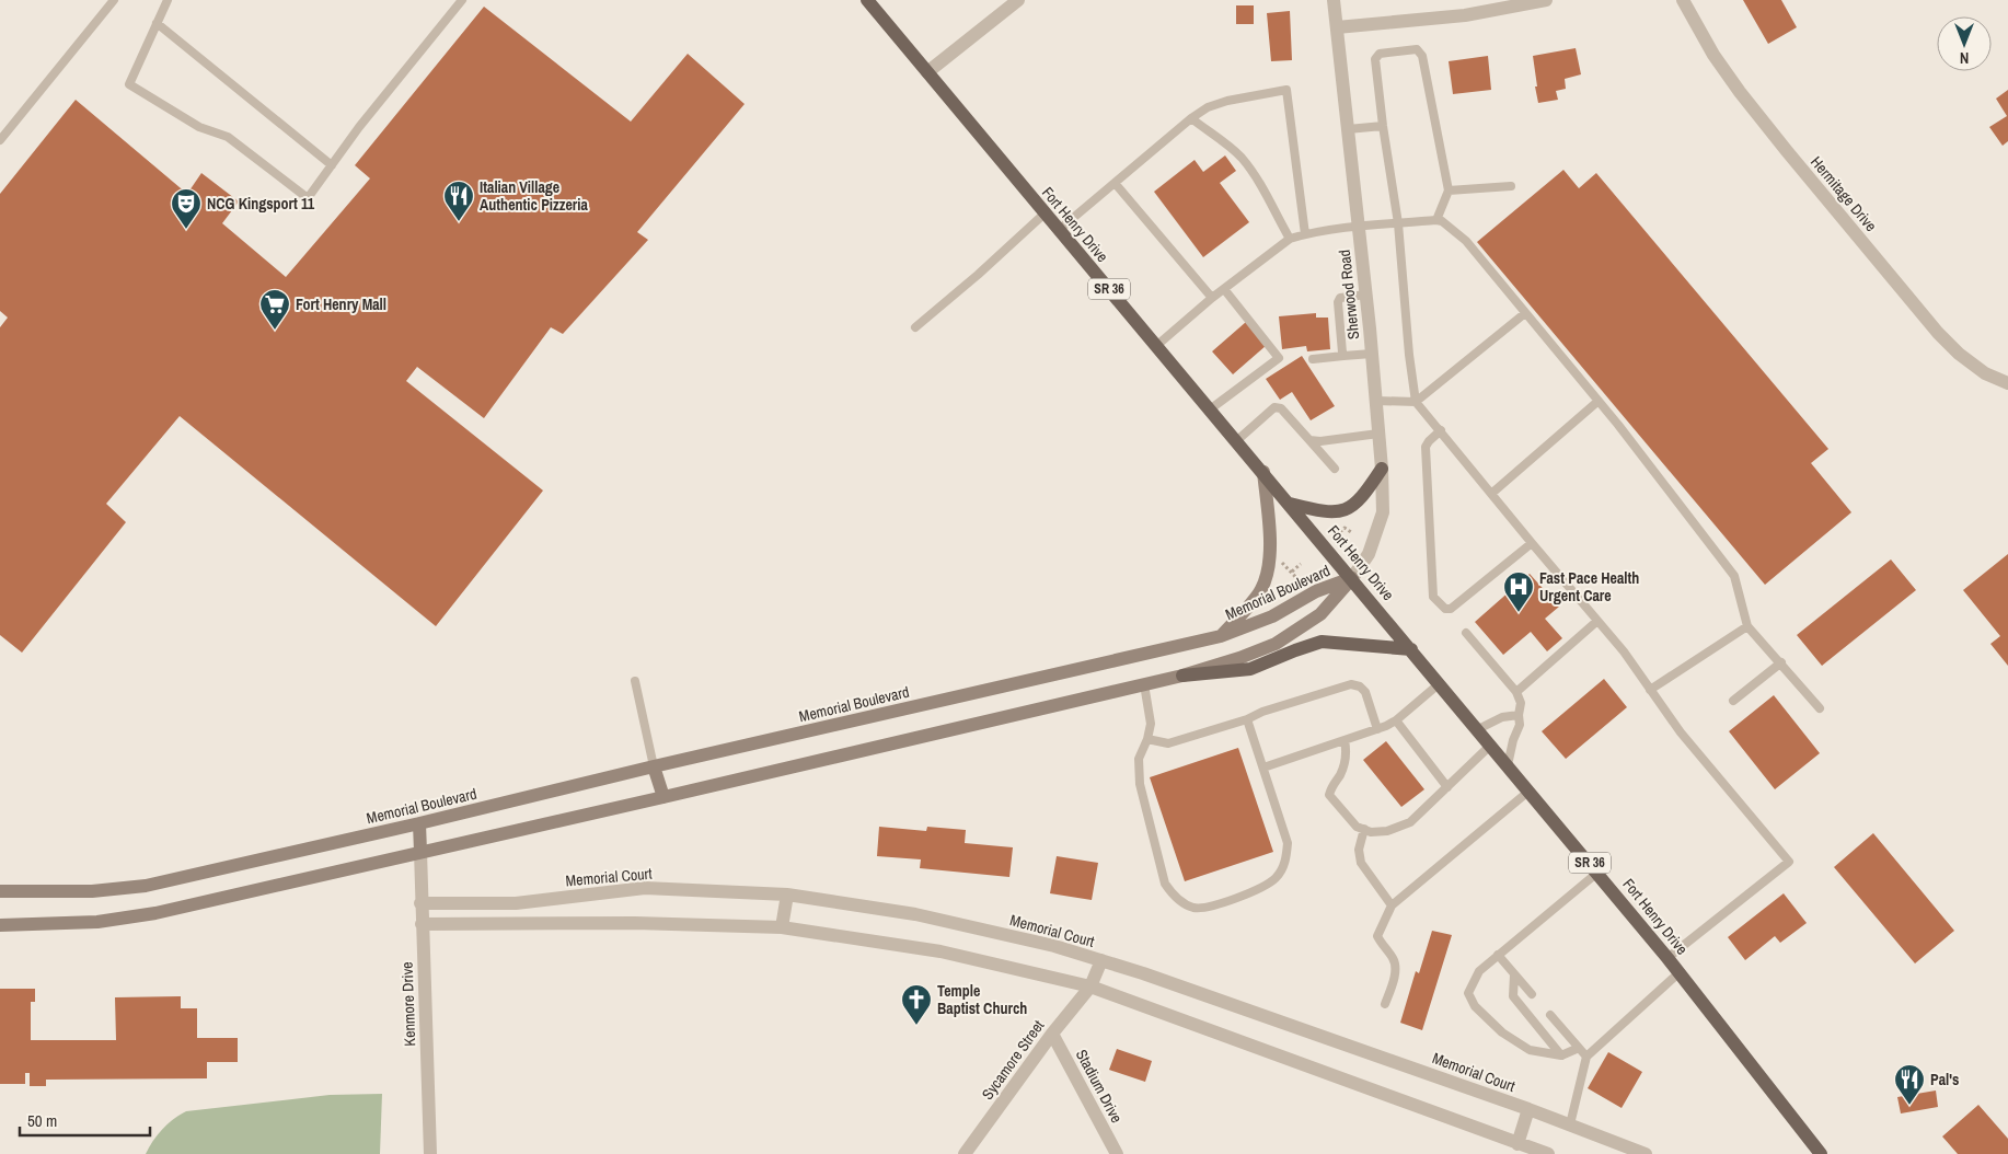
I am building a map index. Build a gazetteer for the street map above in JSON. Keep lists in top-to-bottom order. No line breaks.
{"streets":{"main road":["Fort Henry Drive","SR 36","Memorial Boulevard"],"street":["Hermitage Drive","Sherwood Road","Memorial Court","Kenmore Drive","Sycamore Street","Stadium Drive"]},"crossings":[["Fort Henry Drive","Sherwood Road"],["Fort Henry Drive","Memorial Boulevard"],["Sherwood Road","Memorial Boulevard"],["Memorial Boulevard","Kenmore Drive"],["Memorial Court","Kenmore Drive"],["Memorial Court","Sycamore Street"],["Sycamore Street","Stadium Drive"]],"places":{"restaurant":["Italian Village Authentic Pizzeria","Pal's"],"theatre":["NCG Kingsport 11"],"supermarket":["Fort Henry Mall"],"hospital":["Fast Pace Health Urgent Care"],"church":["Temple Baptist Church"]},"scale_bar":"50 m","north":"bottom"}
